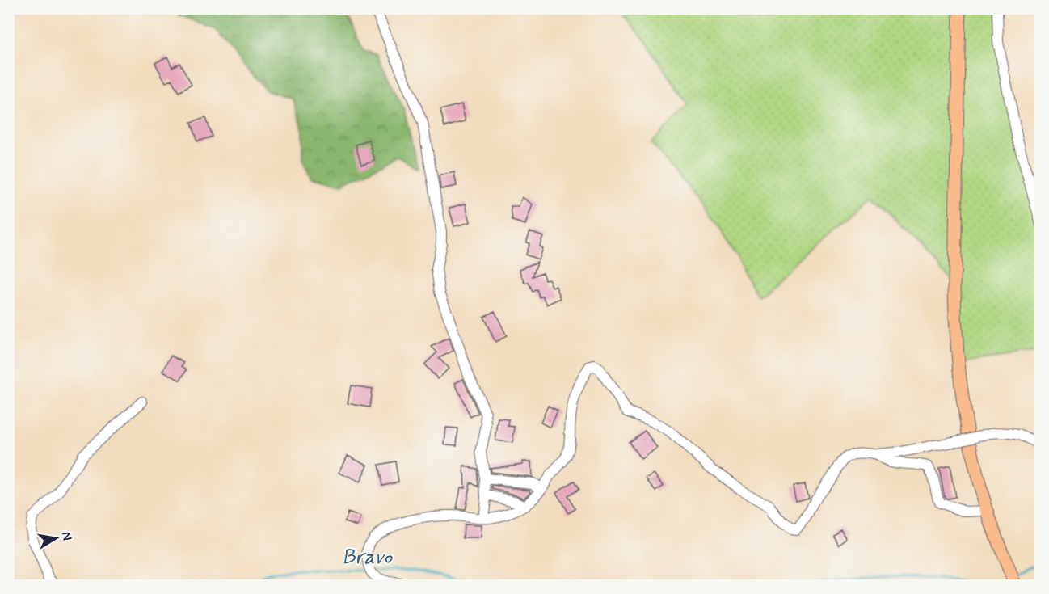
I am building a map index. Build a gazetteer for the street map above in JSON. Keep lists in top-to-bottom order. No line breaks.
{"water":["Bravo"],"north":"right"}
